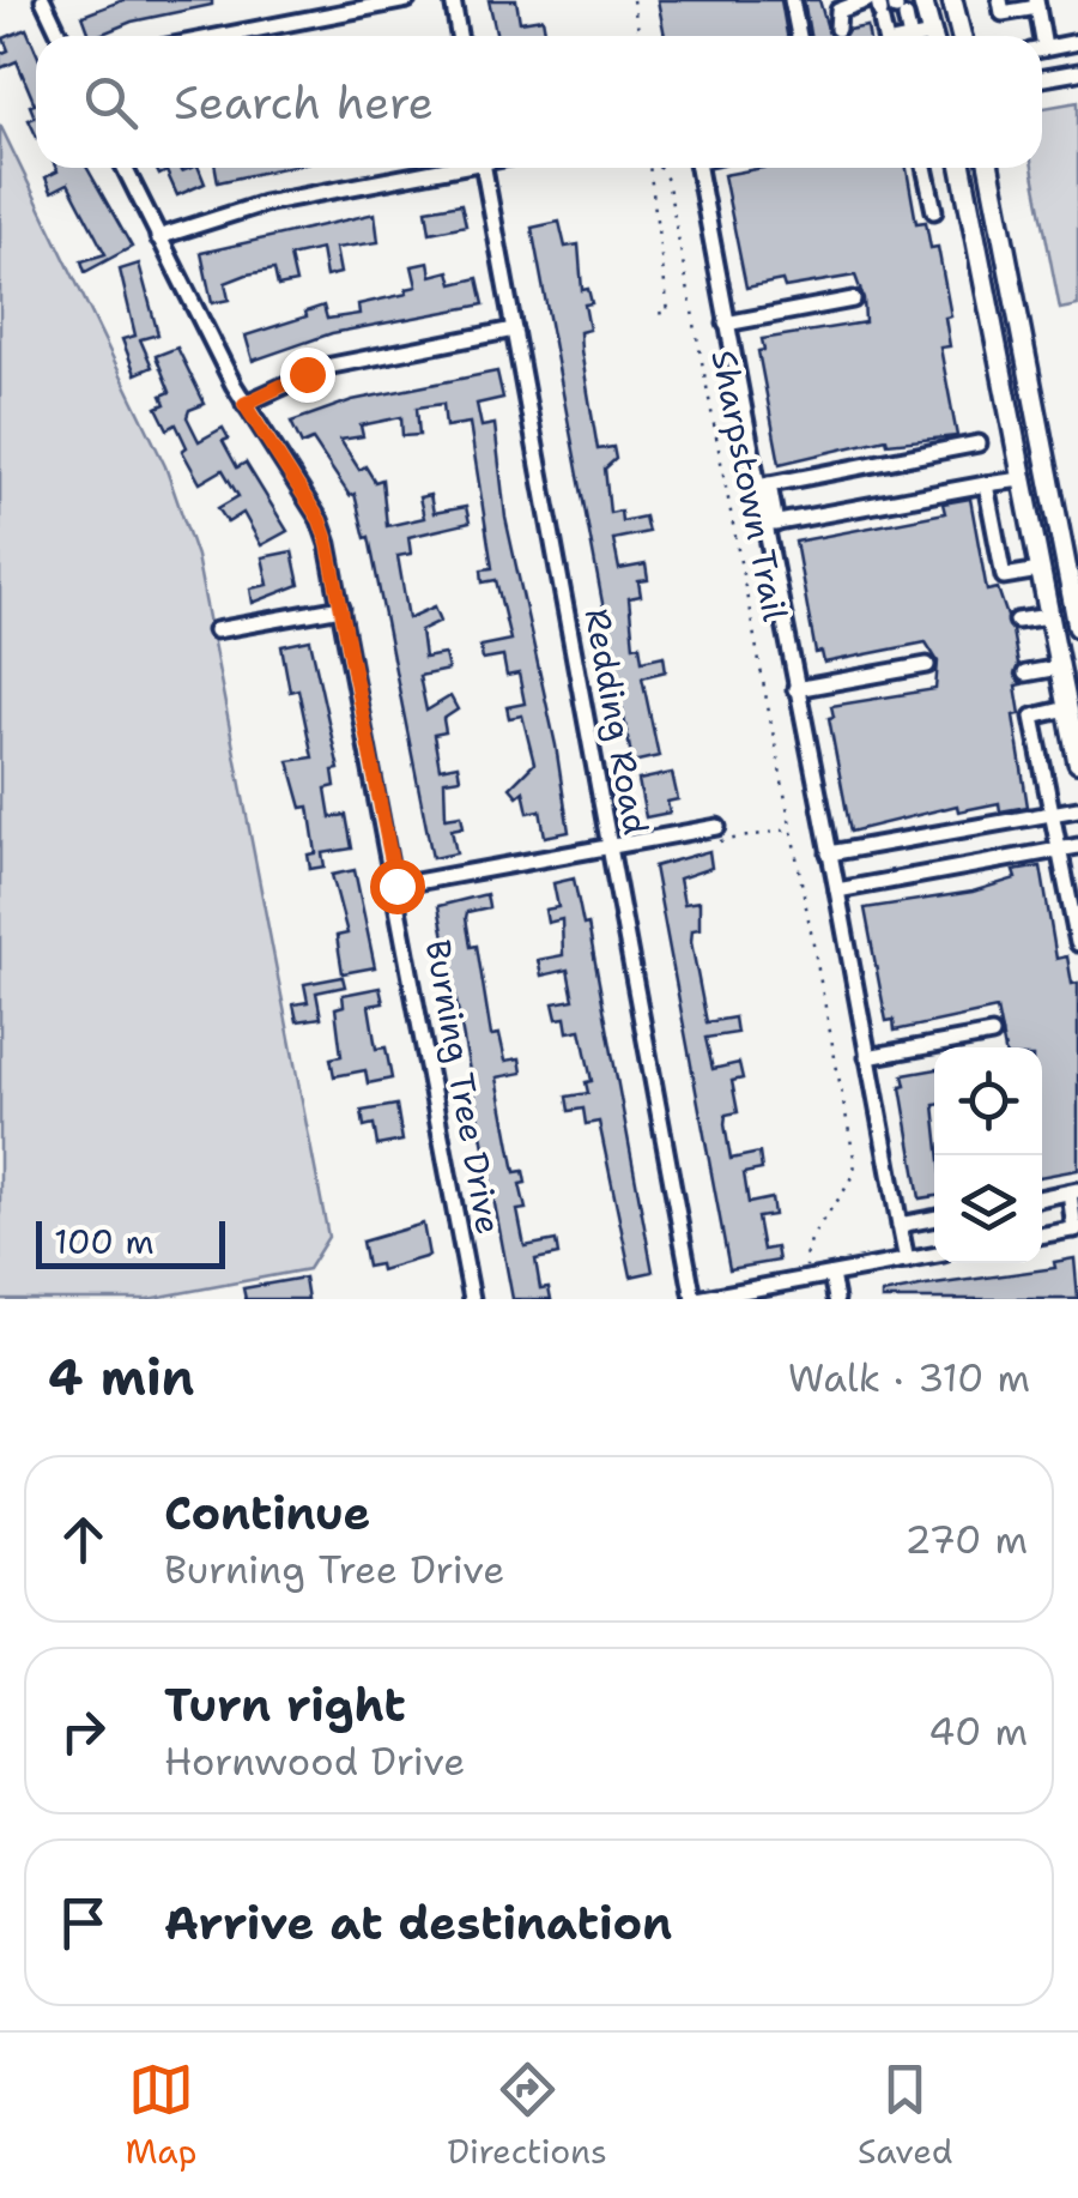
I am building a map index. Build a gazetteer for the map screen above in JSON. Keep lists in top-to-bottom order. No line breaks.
{"streets":{"street":["Redding Road","Burning Tree Drive"],"path":["Sharpstown Trail"]},"scale_bar":"100 m","page":{"search":"Search here","scale":"100 m","heading":["4 min","Walk · 310 m"],"list":[["Continue","Burning Tree Drive","270 m"],["Turn right","Hornwood Drive","40 m"],"Arrive at destination"],"nav":["Map","Directions","Saved"]}}
